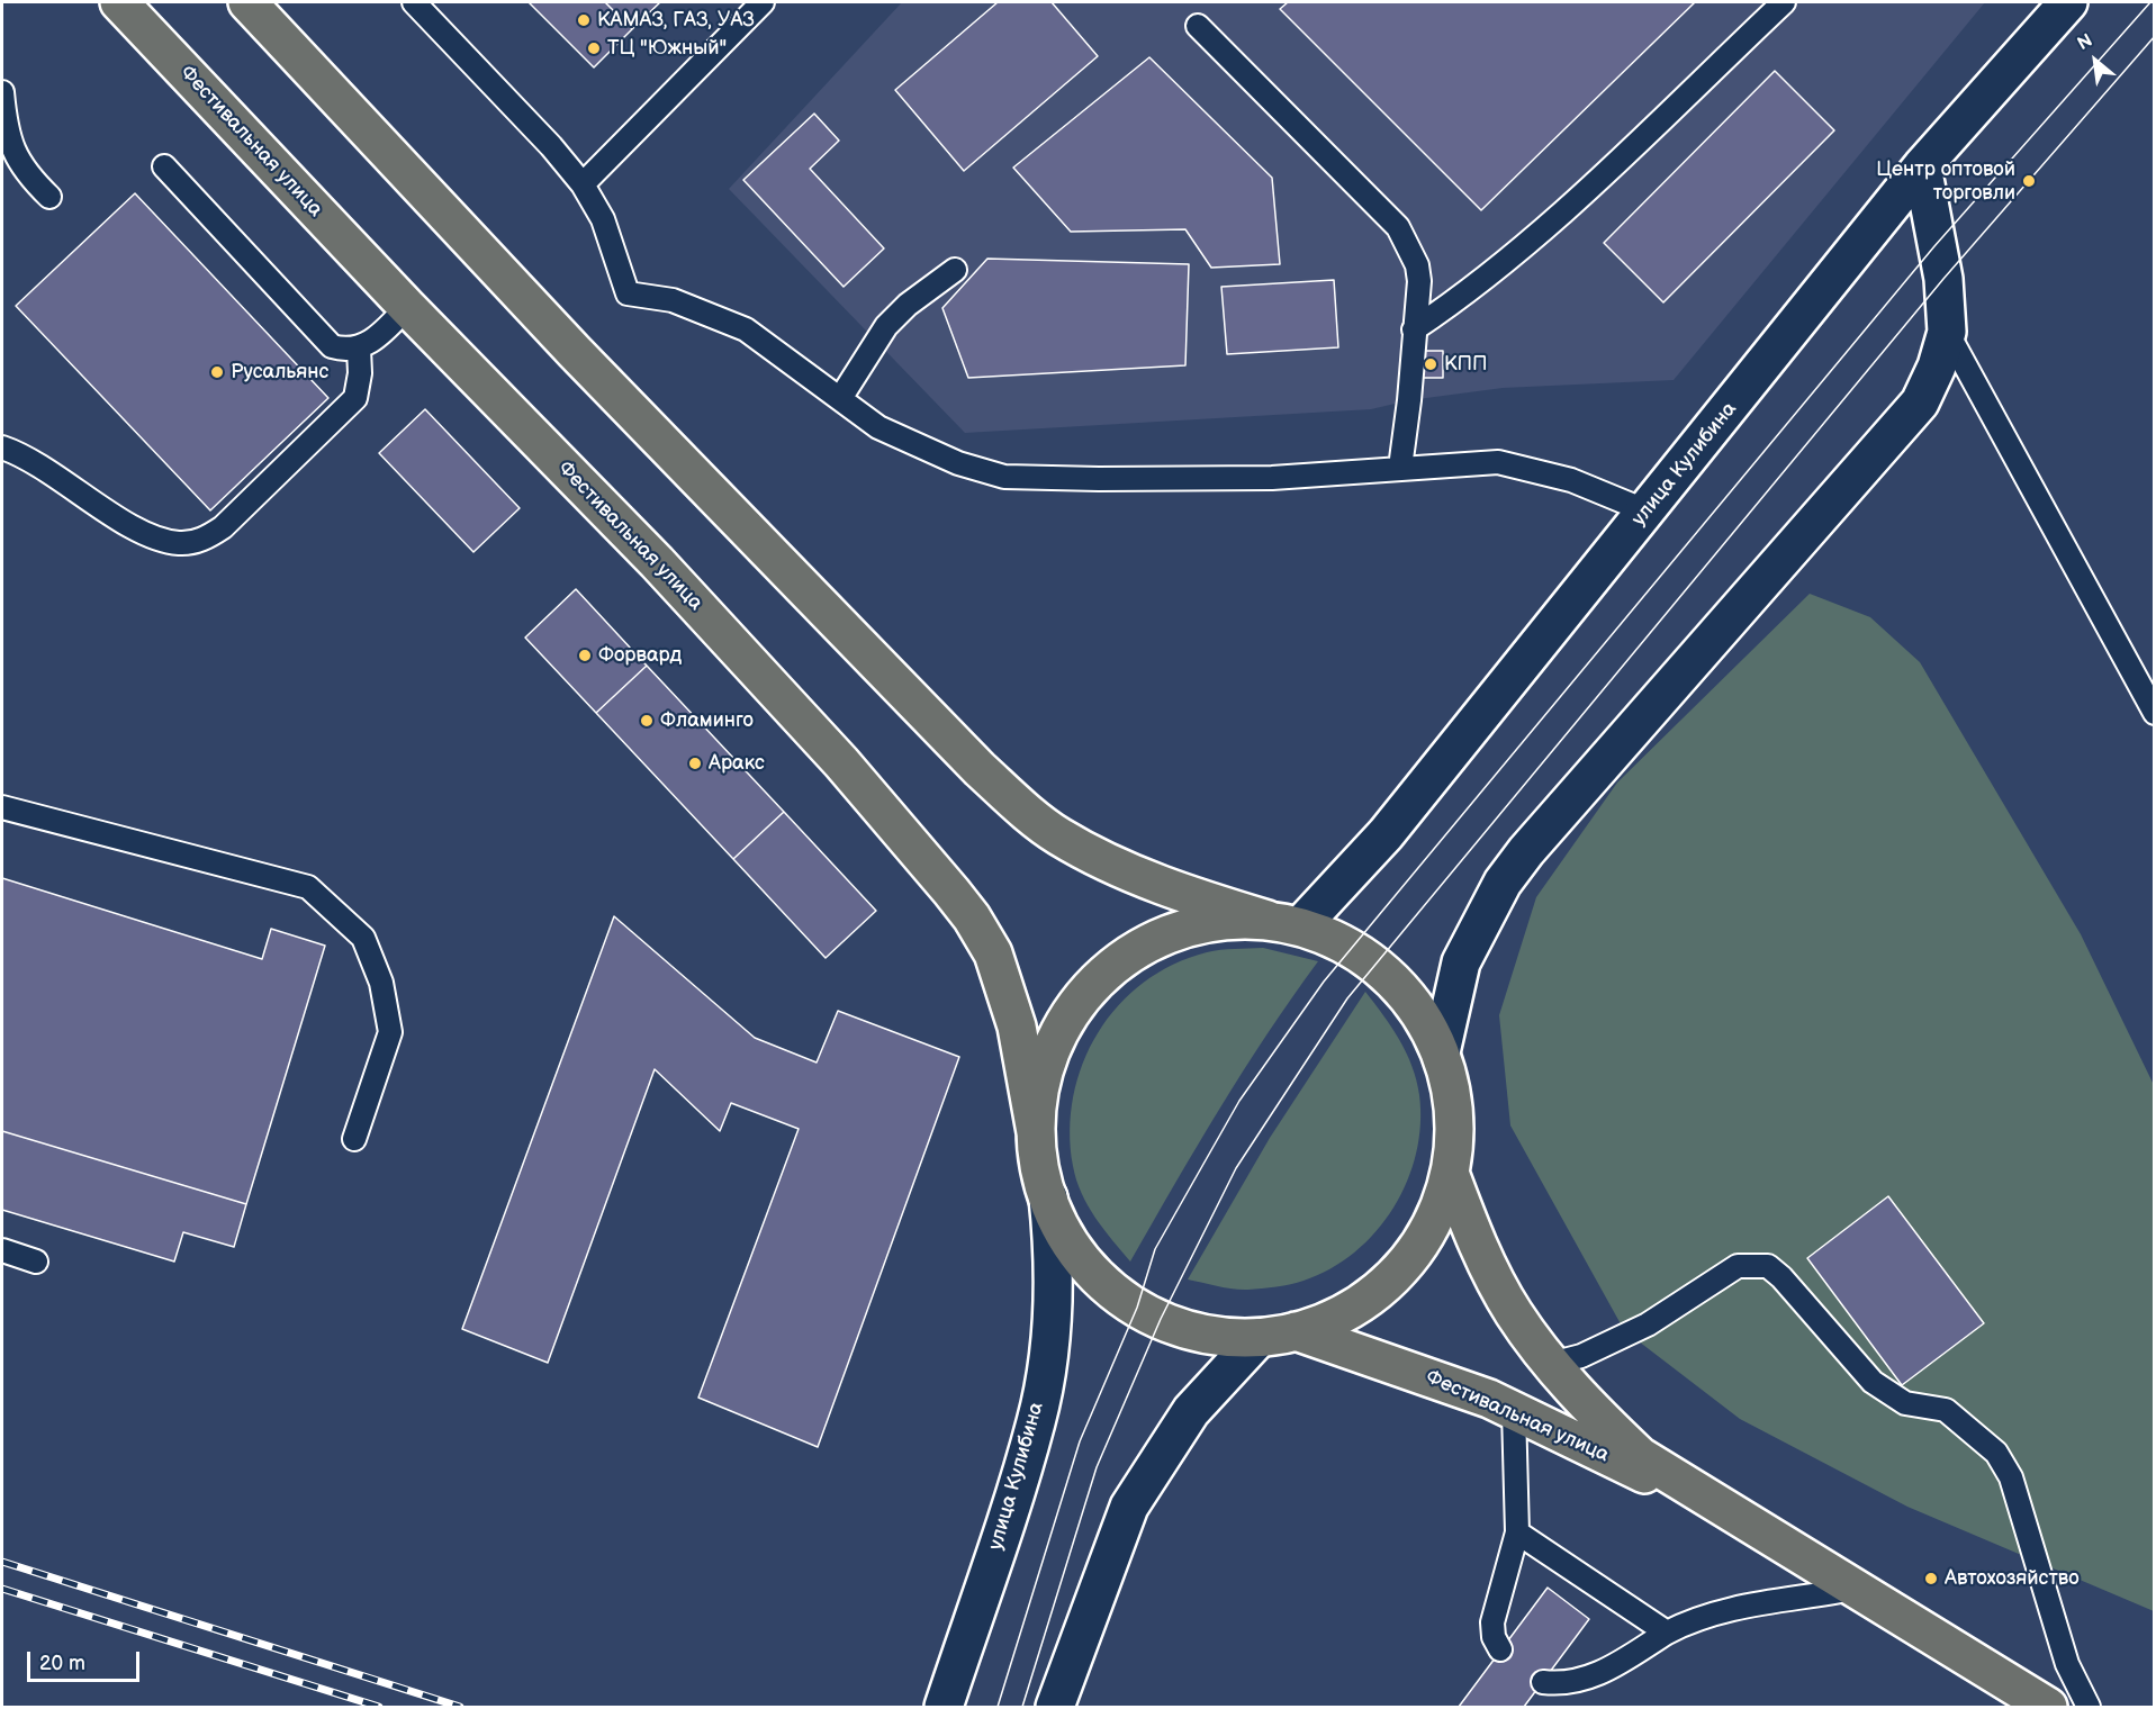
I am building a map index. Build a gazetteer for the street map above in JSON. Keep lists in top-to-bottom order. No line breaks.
{"streets":{"main road":["Фестивальная улица"],"street":["улица Кулибина"]},"places":["КАМАЗ, ГАЗ, УАЗ","ТЦ \"Южный\"","Центр оптовой торговли","КПП","Русальянс","Форвард","Фламинго","Аракс","Автохозяйство"],"scale_bar":"20 m","north":"top left"}
